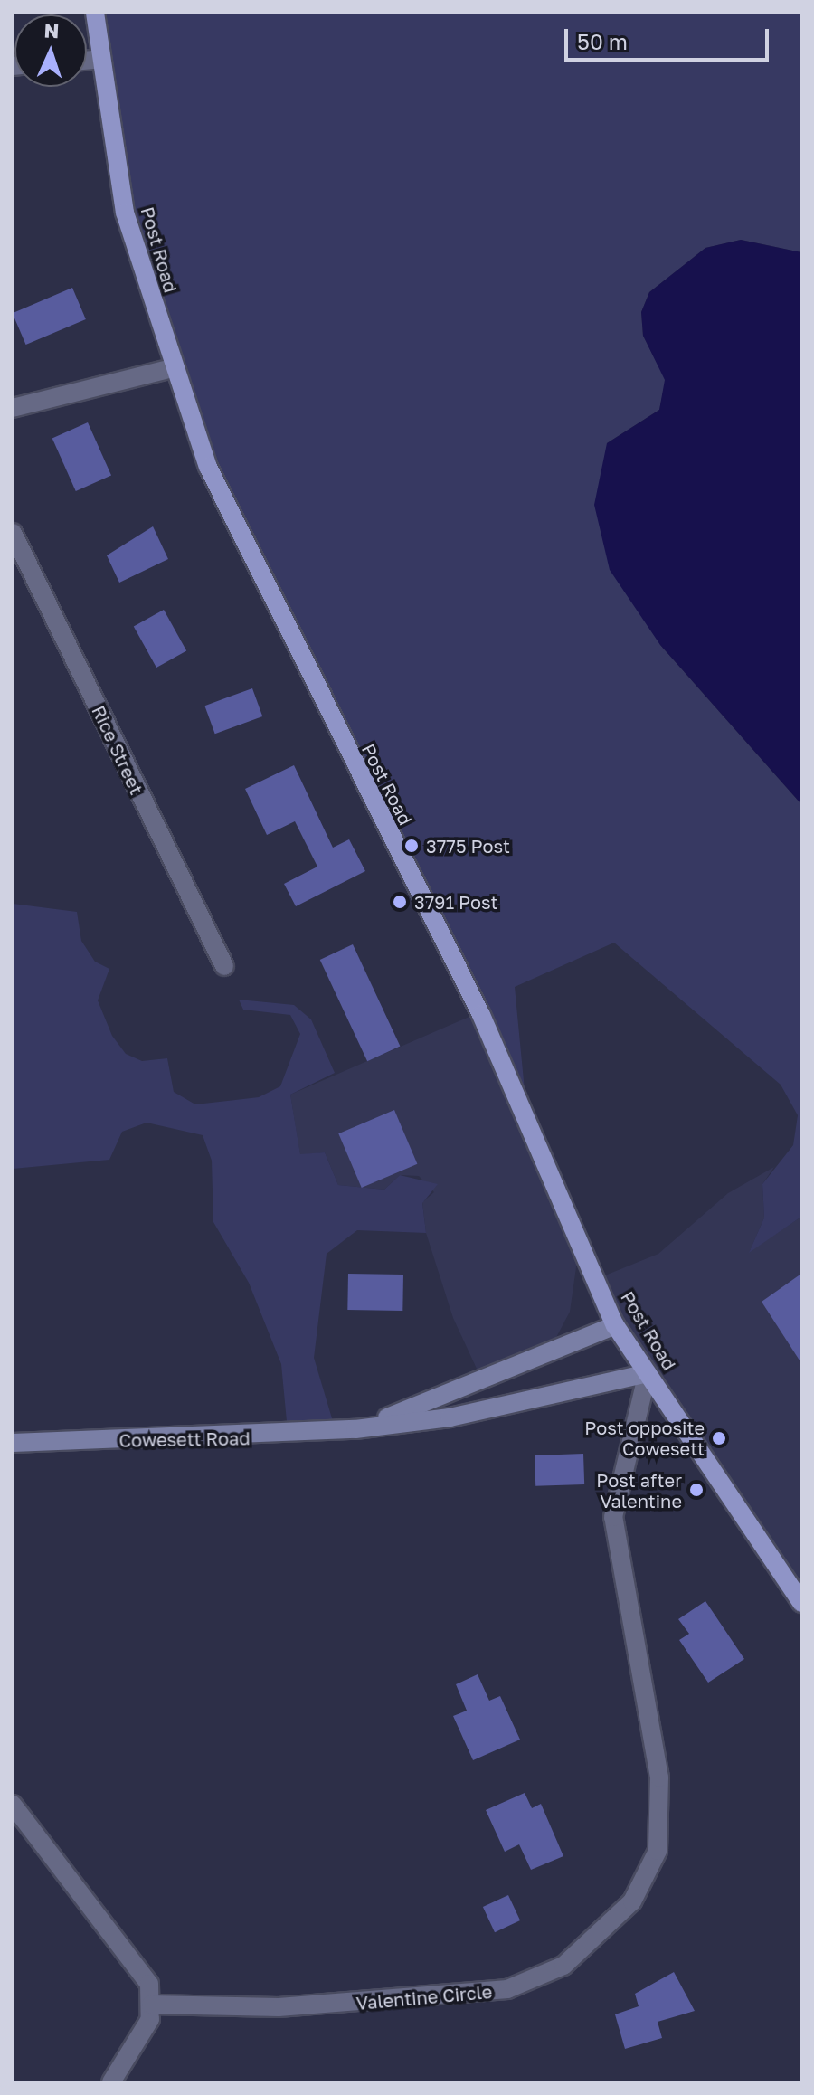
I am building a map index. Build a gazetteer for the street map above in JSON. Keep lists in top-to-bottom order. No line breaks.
{"streets":{"main road":["Post Road","Cowesett Road"],"street":["Rice Street","Valentine Circle"]},"crossings":[["Post Road","Cowesett Road"],["Post Road","Valentine Circle"],["Cowesett Road","Valentine Circle"]],"places":["3775 Post","3791 Post","Post opposite Cowesett","Post after Valentine"],"scale_bar":"50 m","north":"top"}
